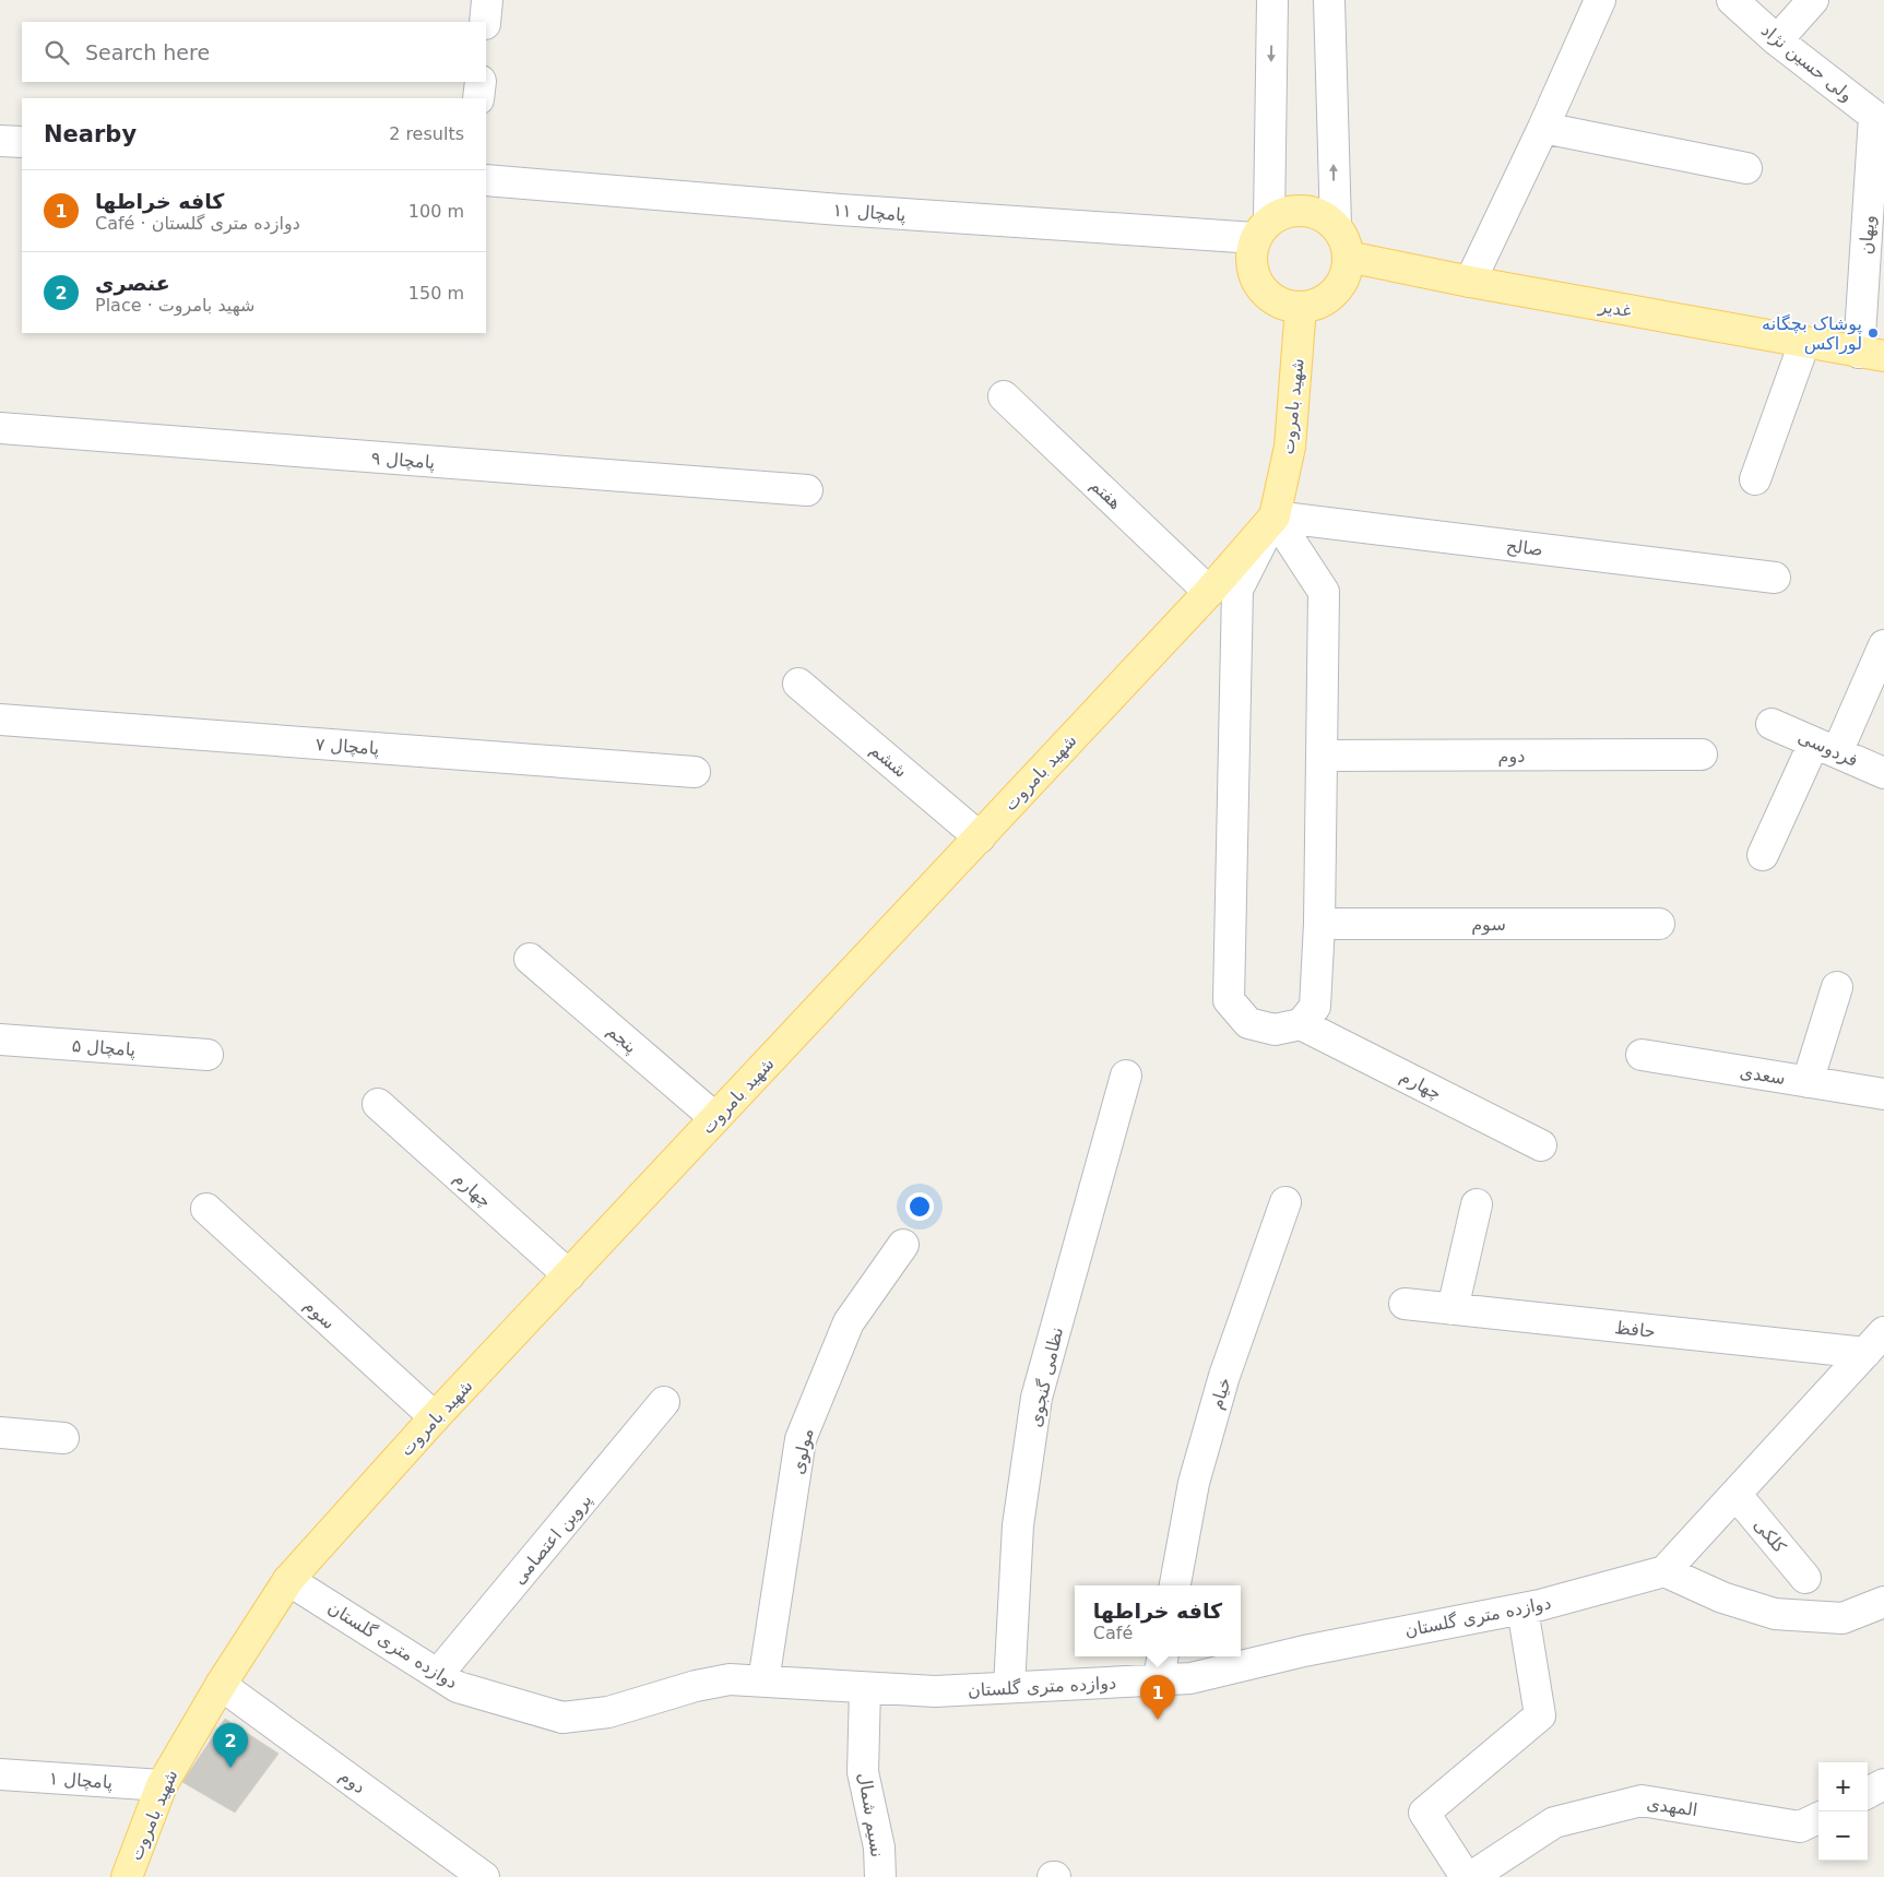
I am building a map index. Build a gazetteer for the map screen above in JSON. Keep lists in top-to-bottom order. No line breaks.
{"streets":{"main road":["غدیر","شهید بامروت"],"street":["ولی حسین نژاد","پامچال ۱۱","ویهان","پامچال ۹","هفتم","صالح","پامچال ۷","فردوسی","دوم","ششم","سوم","پنجم","پامچال ۵","سعدی","چهارم","حافظ","نظامی گنجوی","خیام","مولوی","کلکی","پروین اعتصامی","دوازده متری گلستان","پامچال ۱","المهدی","نسیم شمال"]},"crossings":[["ولی حسین نژاد","ویهان"],["پامچال ۱۱","غدیر"],["پامچال ۱۱","شهید بامروت"],["ویهان","غدیر"],["غدیر","شهید بامروت"],["شهید بامروت","هفتم"],["شهید بامروت","صالح"],["شهید بامروت","دوم"],["شهید بامروت","ششم"],["شهید بامروت","سوم"],["شهید بامروت","پنجم"],["شهید بامروت","چهارم"],["شهید بامروت","دوازده متری گلستان"],["شهید بامروت","پامچال ۱"],["نظامی گنجوی","دوازده متری گلستان"],["مولوی","دوازده متری گلستان"],["پروین اعتصامی","دوازده متری گلستان"],["دوازده متری گلستان","نسیم شمال"]],"places":["پوشاک بچگانه لوراکس"],"page":{"search":"Search here","heading":["Nearby","2 results"],"list":[{"mark":"1","name":"کافه خراطها","note":"Café · دوازده متری گلستان","value":"100 m"},{"mark":"2","name":"عنصری","note":"Place · شهید بامروت","value":"150 m"}],"popup":["کافه خراطها","Café"],"pins":["1","2"],"map_buttons":["+","−"]}}
